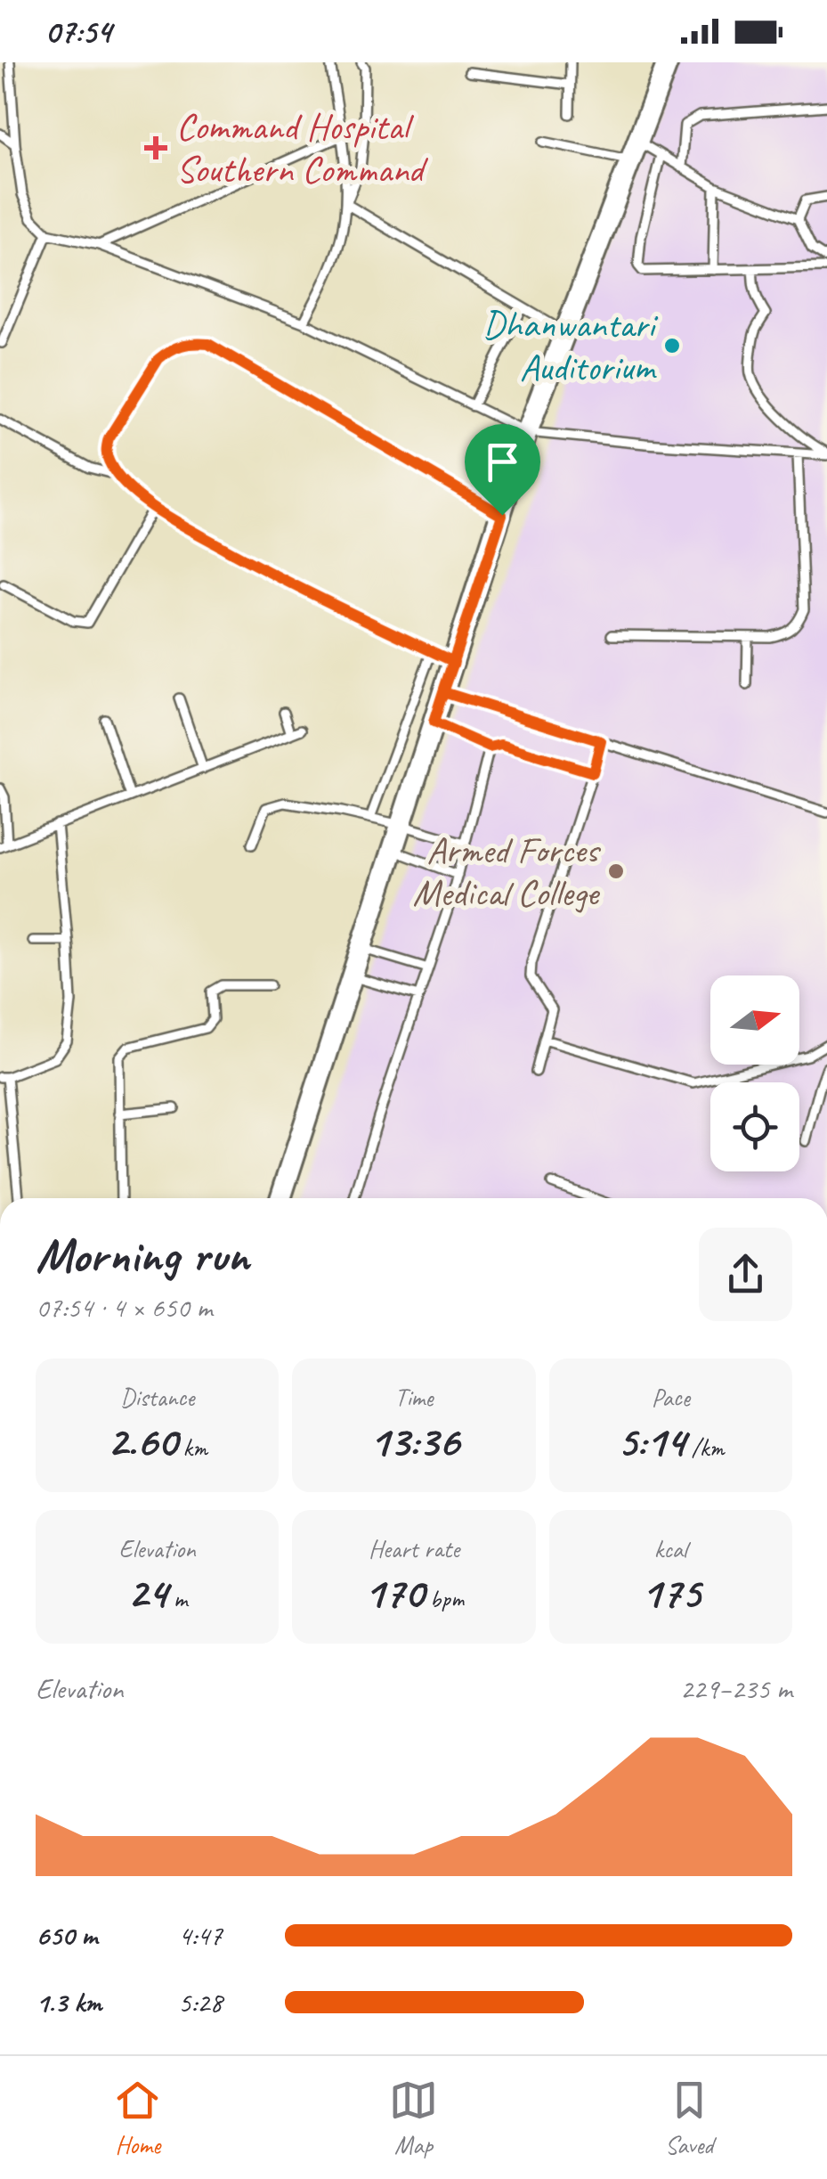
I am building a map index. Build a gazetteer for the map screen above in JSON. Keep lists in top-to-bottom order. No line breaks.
{"places":{"health":["Command Hospital Southern Command"],"other":["Dhanwantari Auditorium","Armed Forces Medical College"]},"north":"right","page":{"status":"07:54","heading":["Morning run","07:54 · 4 × 650 m"],"stats":[["Distance","2.60 km"],["Time","13:36"],["Pace","5:14 /km"],["Elevation","24 m"],["Heart rate","170 bpm"],["kcal","175"]],"chart":["Elevation","229–235 m"],"list":[{"name":"650 m","note":"4:47"},{"name":"1.3 km","note":"5:28"}],"tabs":["Home","Map","Saved"]}}
